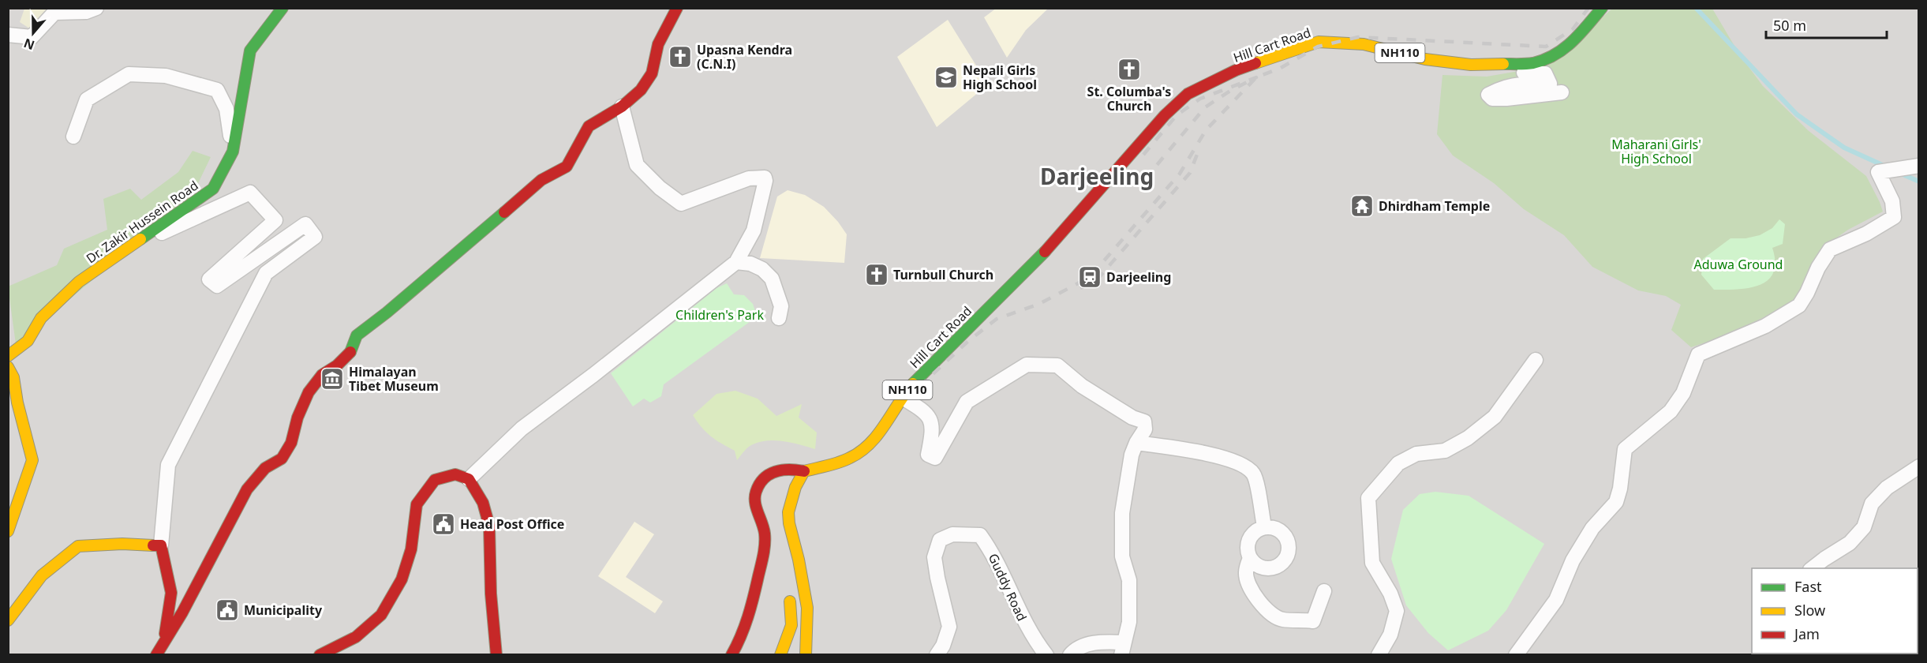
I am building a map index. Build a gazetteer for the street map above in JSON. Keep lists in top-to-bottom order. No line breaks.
{"streets":{"main road":["Hill Cart Road","NH110","Dr. Zakir Hussein Road"],"street":["Guddy Road"]},"districts":["Darjeeling"],"parks":["Maharani Girls' High School","Aduwa Ground","Children's Park"],"places":{"church":["Upasna Kendra (C.N.I)","St. Columba's Church","Turnbull Church"],"school or university":["Nepali Girls High School"],"temple":["Dhirdham Temple"],"station":["Darjeeling"],"museum":["Himalayan Tibet Museum"],"public building":["Head Post Office","Municipality"]},"legend":["Fast","Slow","Jam"],"scale_bar":"50 m","north":"bottom"}
